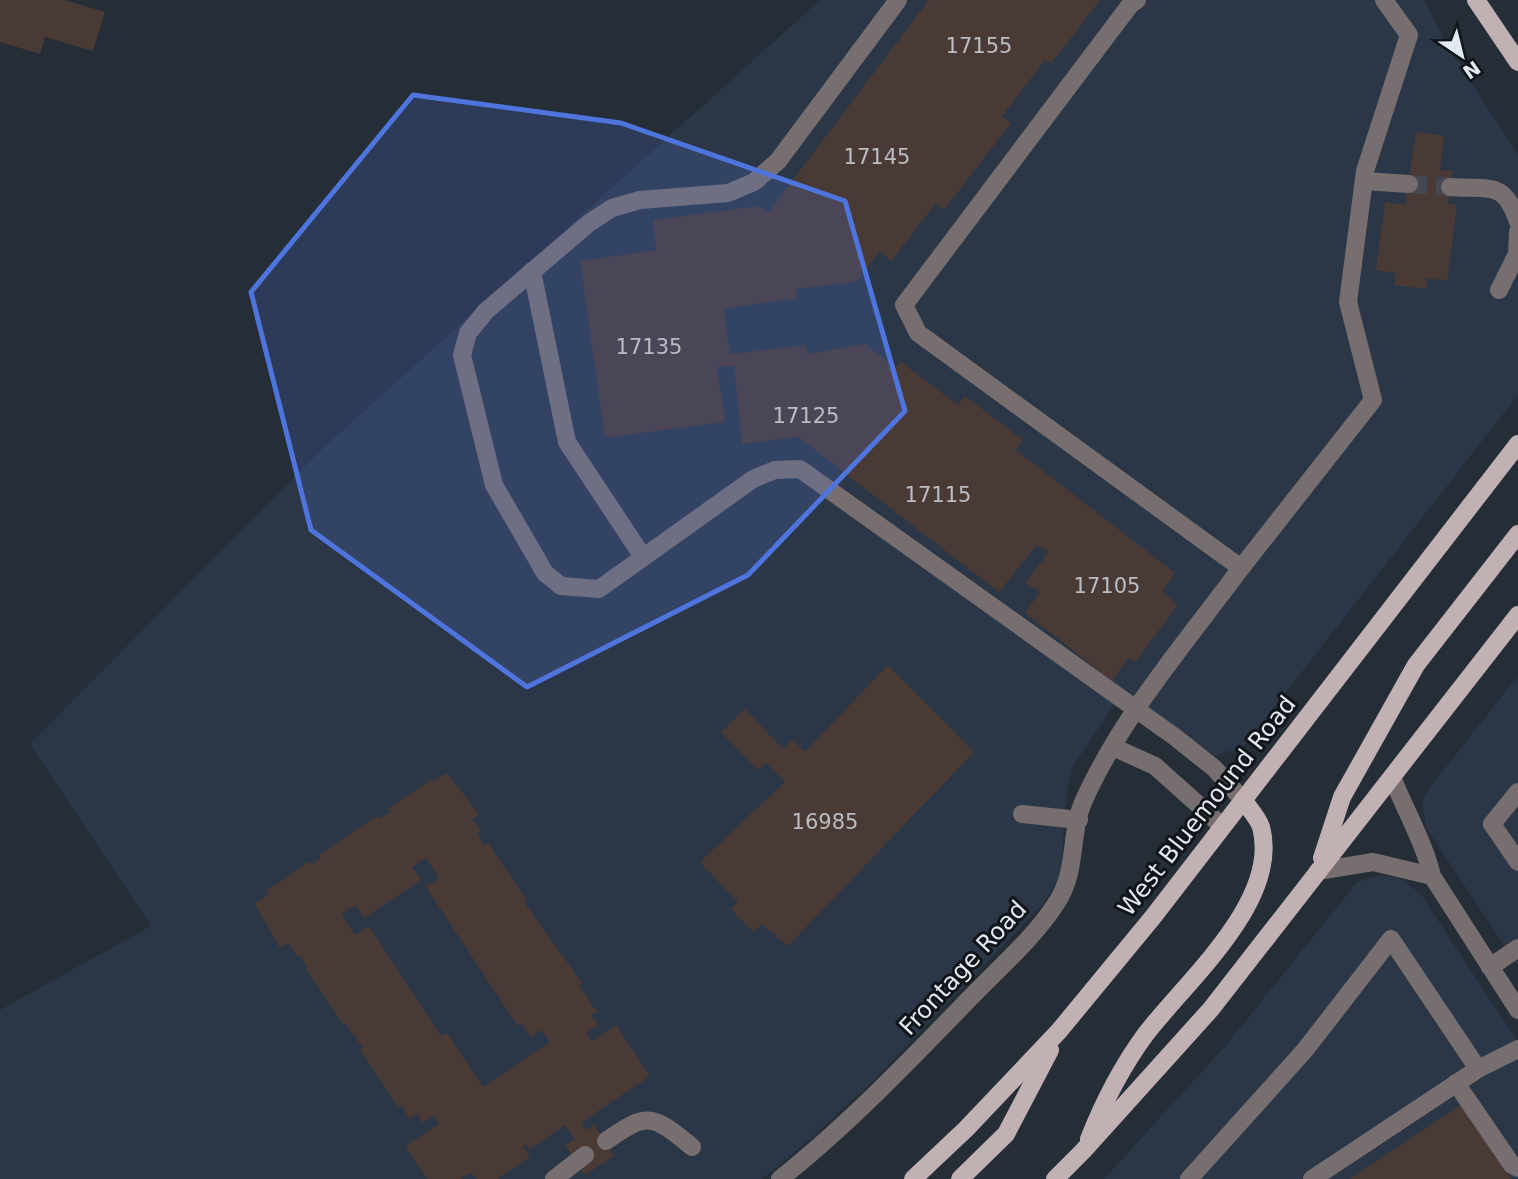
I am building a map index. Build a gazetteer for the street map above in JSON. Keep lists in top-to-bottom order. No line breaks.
{"streets":{"main road":["West Bluemound Road"],"street":["Frontage Road"]},"house_numbers":["17155","17145","17135","17125","17115","17105","16985"],"north":"bottom right"}
